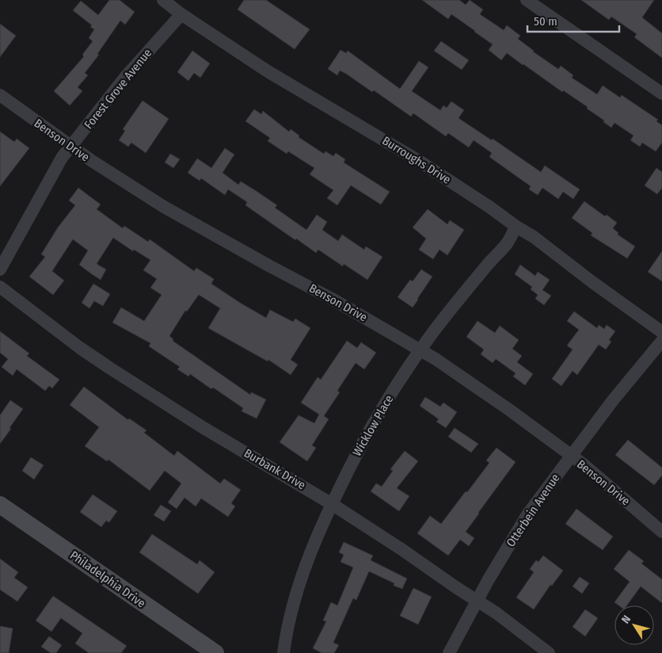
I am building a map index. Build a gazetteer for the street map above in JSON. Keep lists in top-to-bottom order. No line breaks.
{"streets":{"main road":["Philadelphia Drive"],"street":["Forest Grove Avenue","Benson Drive","Burroughs Drive","Wicklow Place","Burbank Drive","Otterbein Avenue"]},"crossings":[["Forest Grove Avenue","Benson Drive"],["Forest Grove Avenue","Burroughs Drive"],["Benson Drive","Wicklow Place"],["Benson Drive","Otterbein Avenue"],["Burroughs Drive","Wicklow Place"],["Wicklow Place","Burbank Drive"],["Burbank Drive","Otterbein Avenue"]],"scale_bar":"50 m","north":"top left"}
